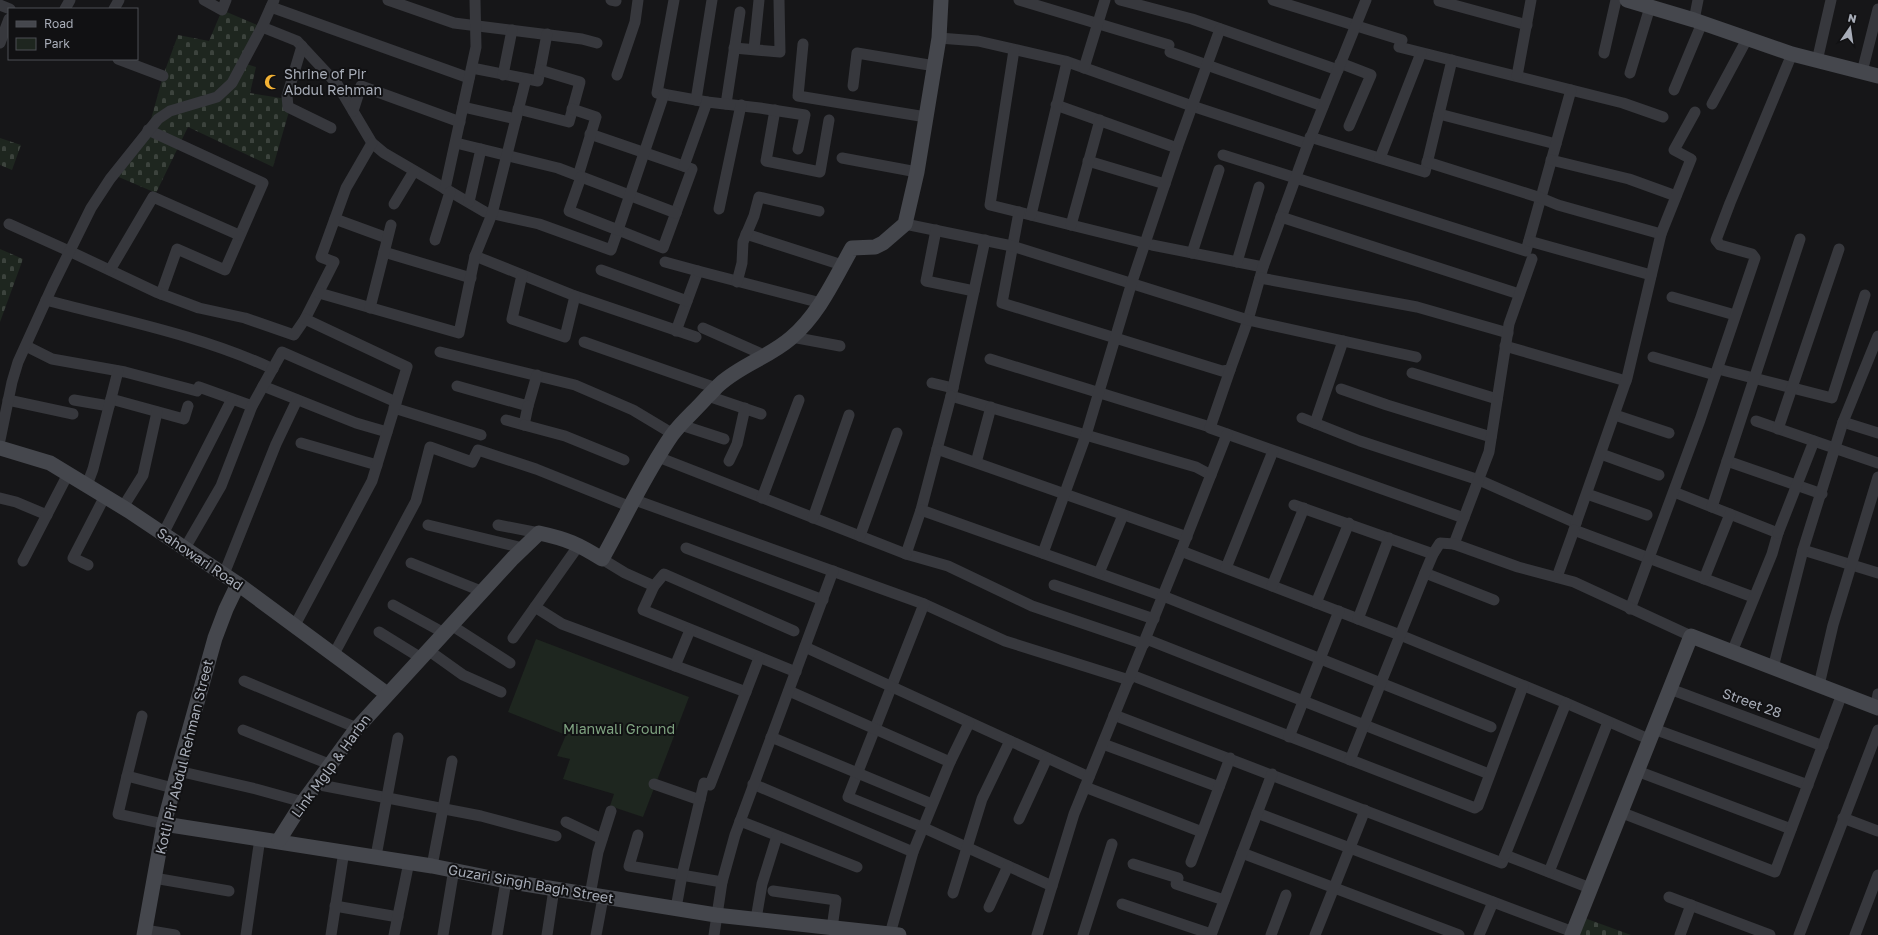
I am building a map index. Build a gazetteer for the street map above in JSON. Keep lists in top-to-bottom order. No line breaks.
{"streets":{"street":["Sahowari Road","Street 28","Kotli Pir Abdul Rehman Street","Link Mglp & Harbn","Guzari Singh Bagh Street"]},"crossings":[["Sahowari Road","Kotli Pir Abdul Rehman Street"],["Sahowari Road","Link Mglp & Harbn"],["Kotli Pir Abdul Rehman Street","Guzari Singh Bagh Street"],["Link Mglp & Harbn","Guzari Singh Bagh Street"]],"parks":["Mianwali Ground"],"places":{"mosque":["Shrine of Pir Abdul Rehman"]},"legend":["Road","Park"],"north":"top"}
